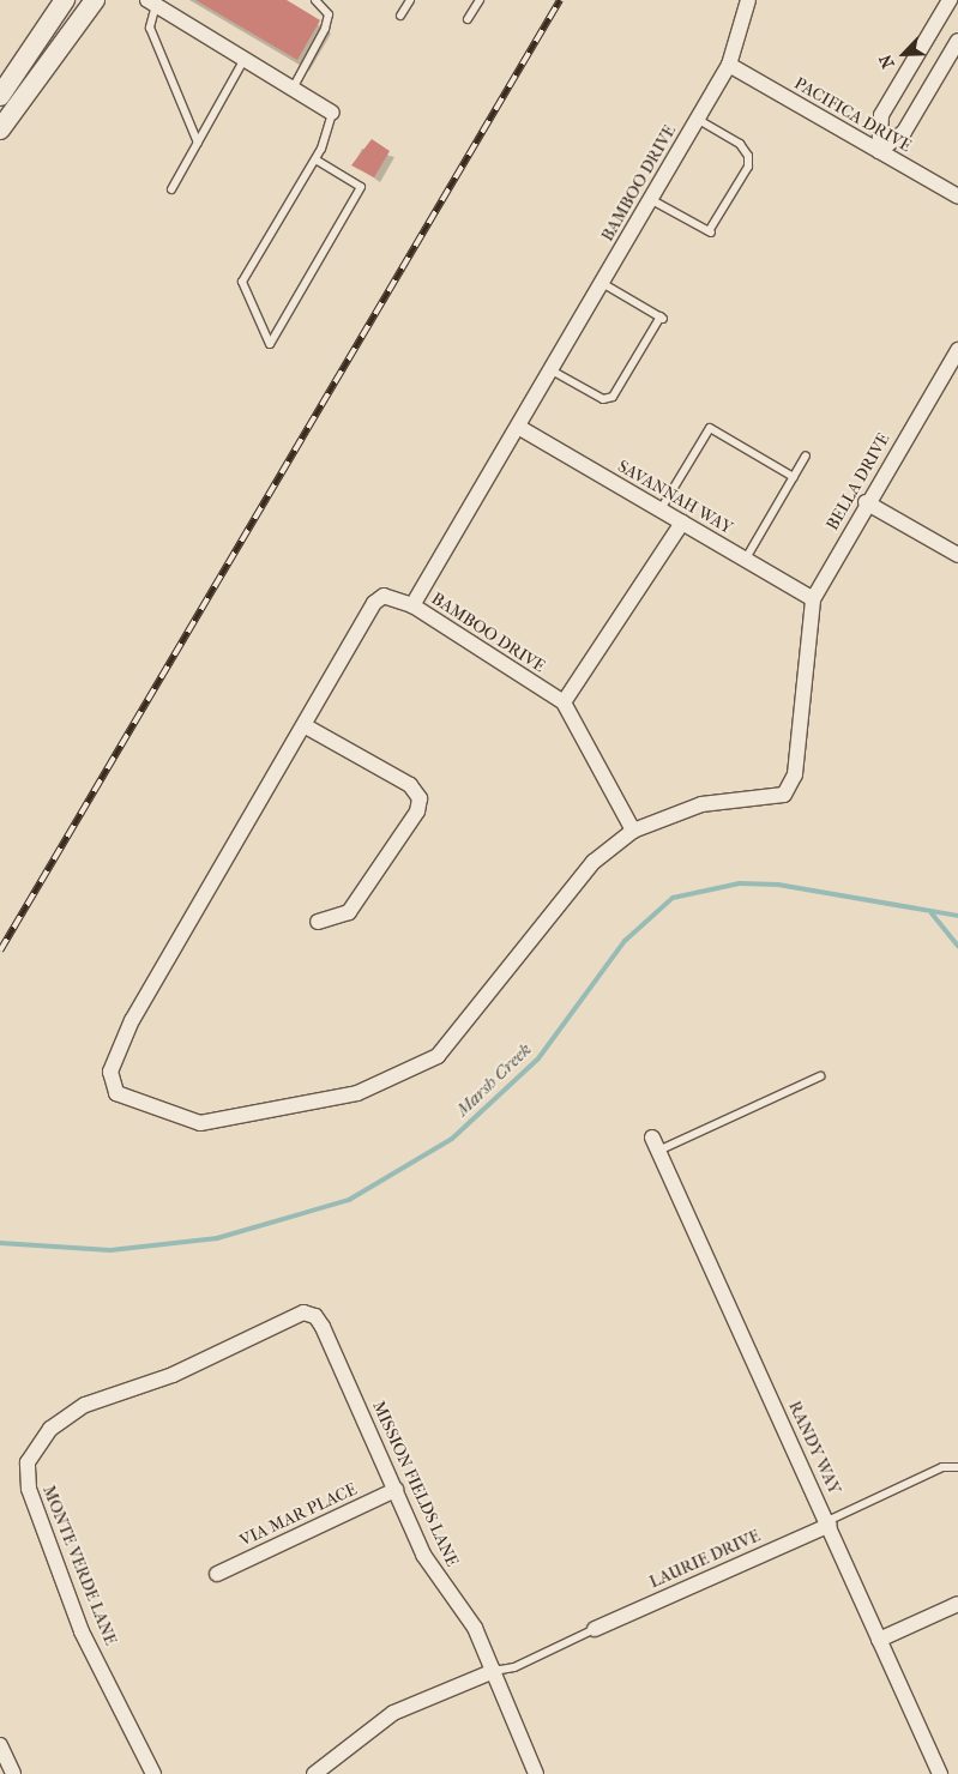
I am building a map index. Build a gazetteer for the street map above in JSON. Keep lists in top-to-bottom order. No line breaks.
{"streets":{"street":["PACIFICA DRIVE","BAMBOO DRIVE","BELLA DRIVE","SAVANNAH WAY","RANDY WAY","MISSION FIELDS LANE","VIA MAR PLACE","LAURIE DRIVE","MONTE VERDE LANE"]},"crossings":[["PACIFICA DRIVE","BAMBOO DRIVE"],["BAMBOO DRIVE","BELLA DRIVE"],["BAMBOO DRIVE","SAVANNAH WAY"],["BELLA DRIVE","SAVANNAH WAY"],["RANDY WAY","LAURIE DRIVE"],["MISSION FIELDS LANE","VIA MAR PLACE"],["MISSION FIELDS LANE","MONTE VERDE LANE"]],"water":["Marsh Creek"],"north":"bottom left"}
